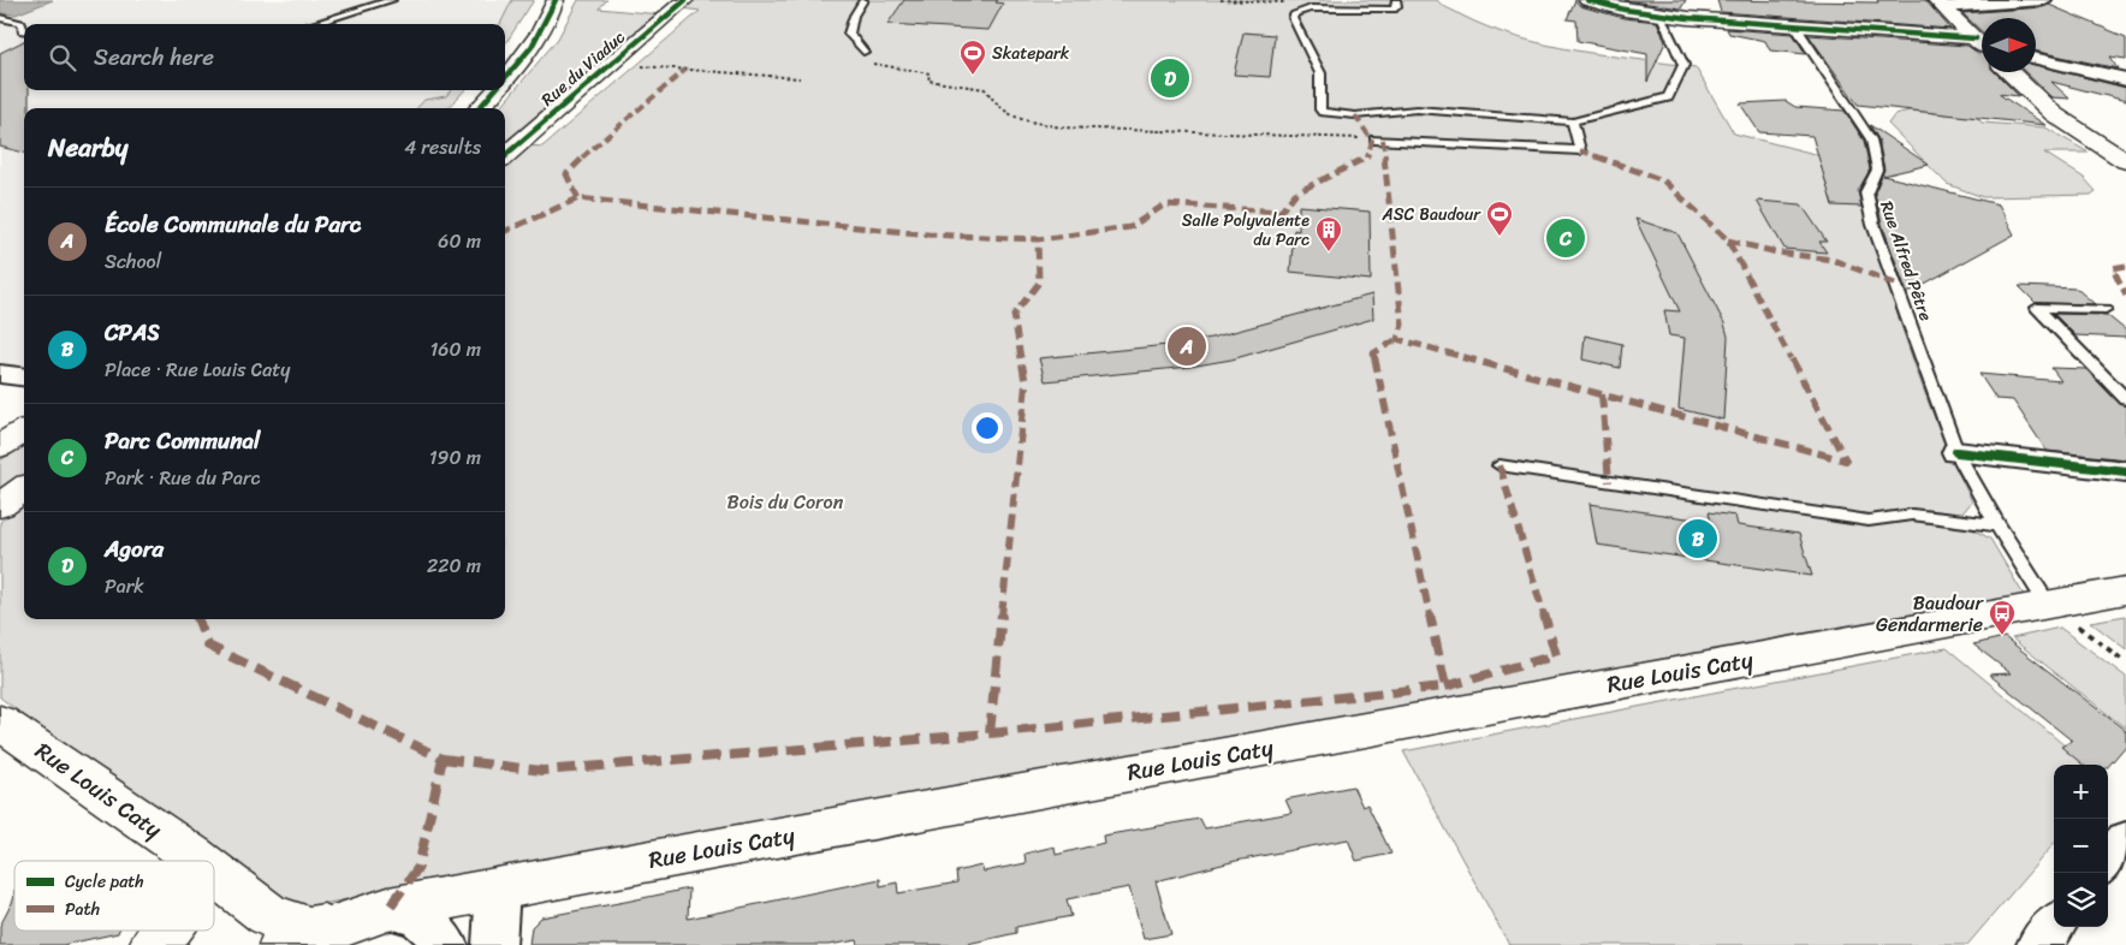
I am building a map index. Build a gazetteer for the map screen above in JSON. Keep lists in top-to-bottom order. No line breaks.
{"streets":{"main road":["Rue du Viaduc","Rue Louis Caty"],"lane":["Rue Alfred Pêtre"]},"crossings":[["Rue Alfred Pêtre","Rue Louis Caty"]],"parks":["Bois du Coron"],"places":{"sports":["Skatepark","ASC Baudour"],"building":["Salle Polyvalente du Parc"],"bus stop":["Baudour Gendarmerie"]},"legend":["Cycle path","Path"],"north":"right","page":{"search":"Search here","pins":["D","C","A","B"],"heading":["Nearby","4 results"],"list":[{"mark":"A","name":"École Communale du Parc","note":"School","value":"60 m"},{"mark":"B","name":"CPAS","note":"Place · Rue Louis Caty","value":"160 m"},{"mark":"C","name":"Parc Communal","note":"Park · Rue du Parc","value":"190 m"},{"mark":"D","name":"Agora","note":"Park","value":"220 m"}],"map_buttons":["+","−"]}}
